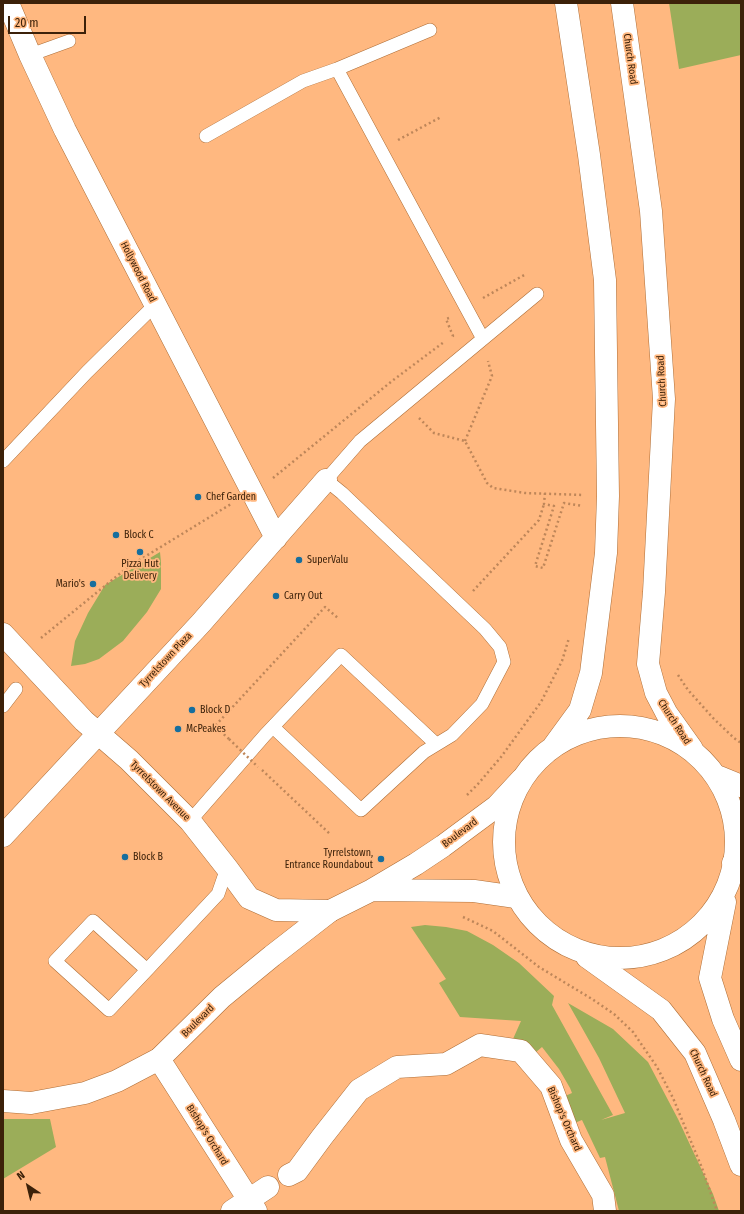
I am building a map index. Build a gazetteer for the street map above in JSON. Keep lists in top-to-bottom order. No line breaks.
{"streets":{"street":["Church Road","Hollywood Road","Tyrrelstown Plaza","Tyrrelstown Avenue","Boulevard","Bishop's Orchard"]},"crossings":[["Hollywood Road","Tyrrelstown Plaza"],["Tyrrelstown Plaza","Tyrrelstown Avenue"],["Tyrrelstown Avenue","Boulevard"],["Boulevard","Bishop's Orchard"]],"places":["Chef Garden","Block C","Pizza Hut Delivery","SuperValu","Mario's","Carry Out","Block D","McPeakes","Block B","Tyrrelstown, Entrance Roundabout"],"scale_bar":"20 m","north":"top left"}
